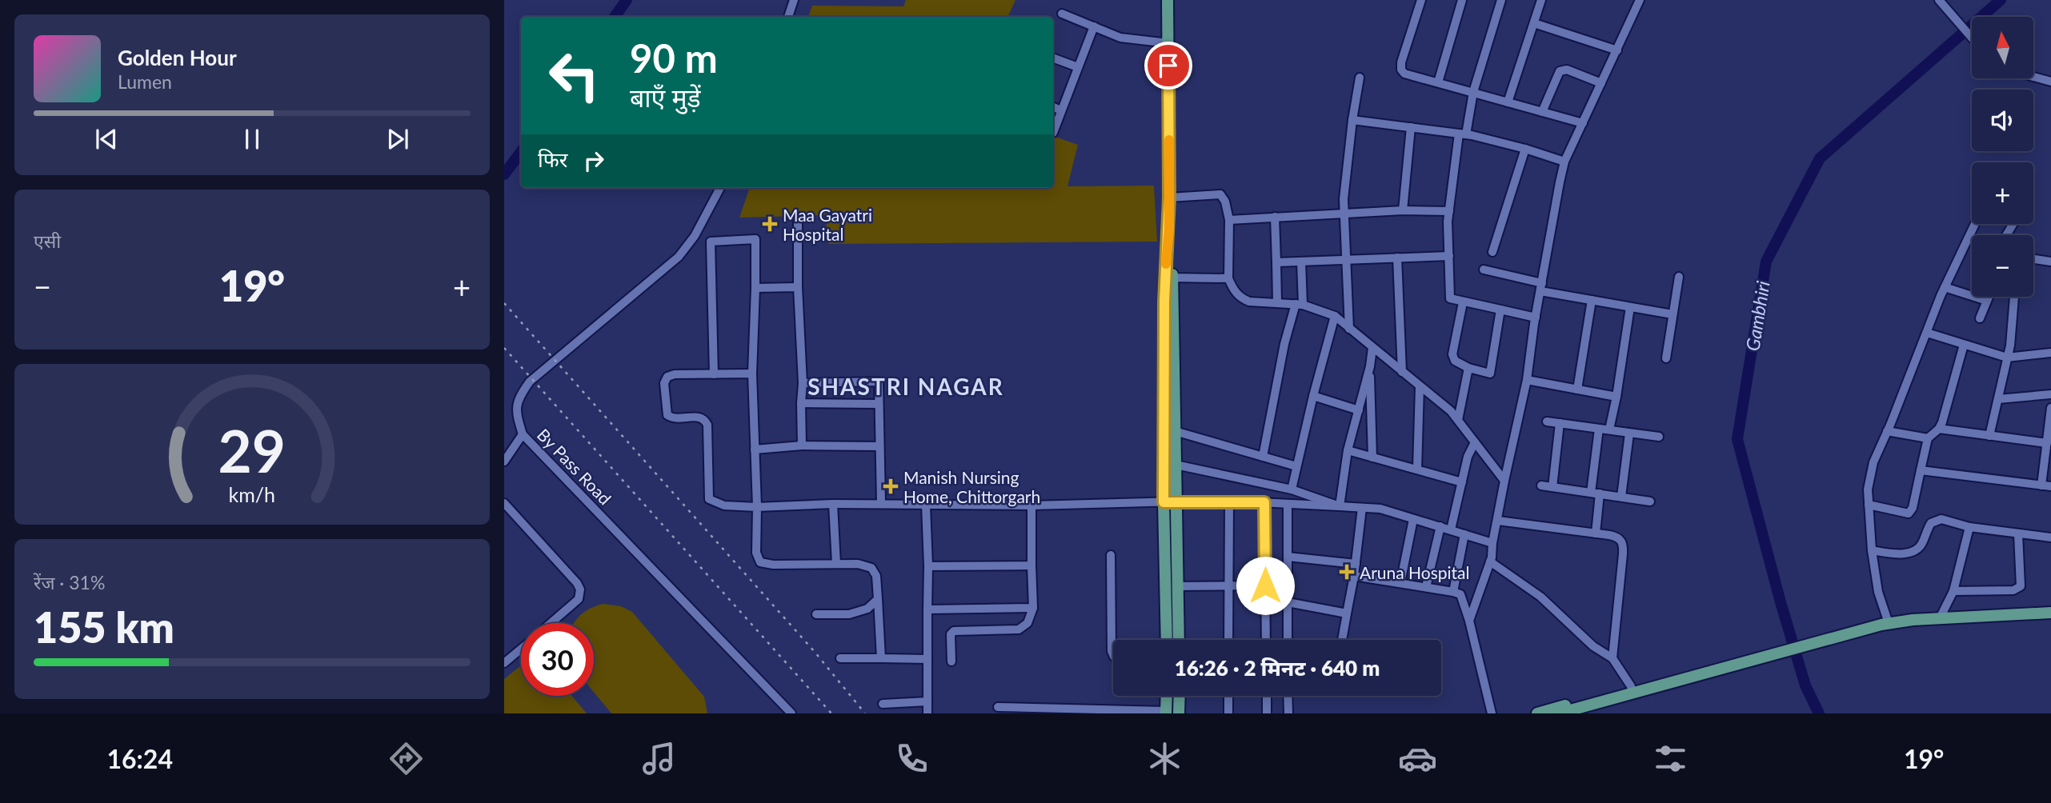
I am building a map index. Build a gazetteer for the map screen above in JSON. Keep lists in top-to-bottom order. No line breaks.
{"streets":{"street":["By Pass Road"]},"districts":["SHASTRI NAGAR"],"water":["Gambhiri"],"places":{"health":["Maa Gayatri Hospital","Manish Nursing Home, Chittorgarh","Aruna Hospital"]},"north":"top","page":{"map_buttons":["+","−"],"turn":["90 m","बाएँ मुड़ें"],"song":["Golden Hour","Lumen"],"then":"फिर","tile":["एसी",["रेंज · 31%","155 km"]],"heat":["−","19°","+"],"limit":"30","trip":"16:26 · 2 मिनट · 640 m","tabs":["16:24","19°"],"gauge":["29","km/h"]}}
